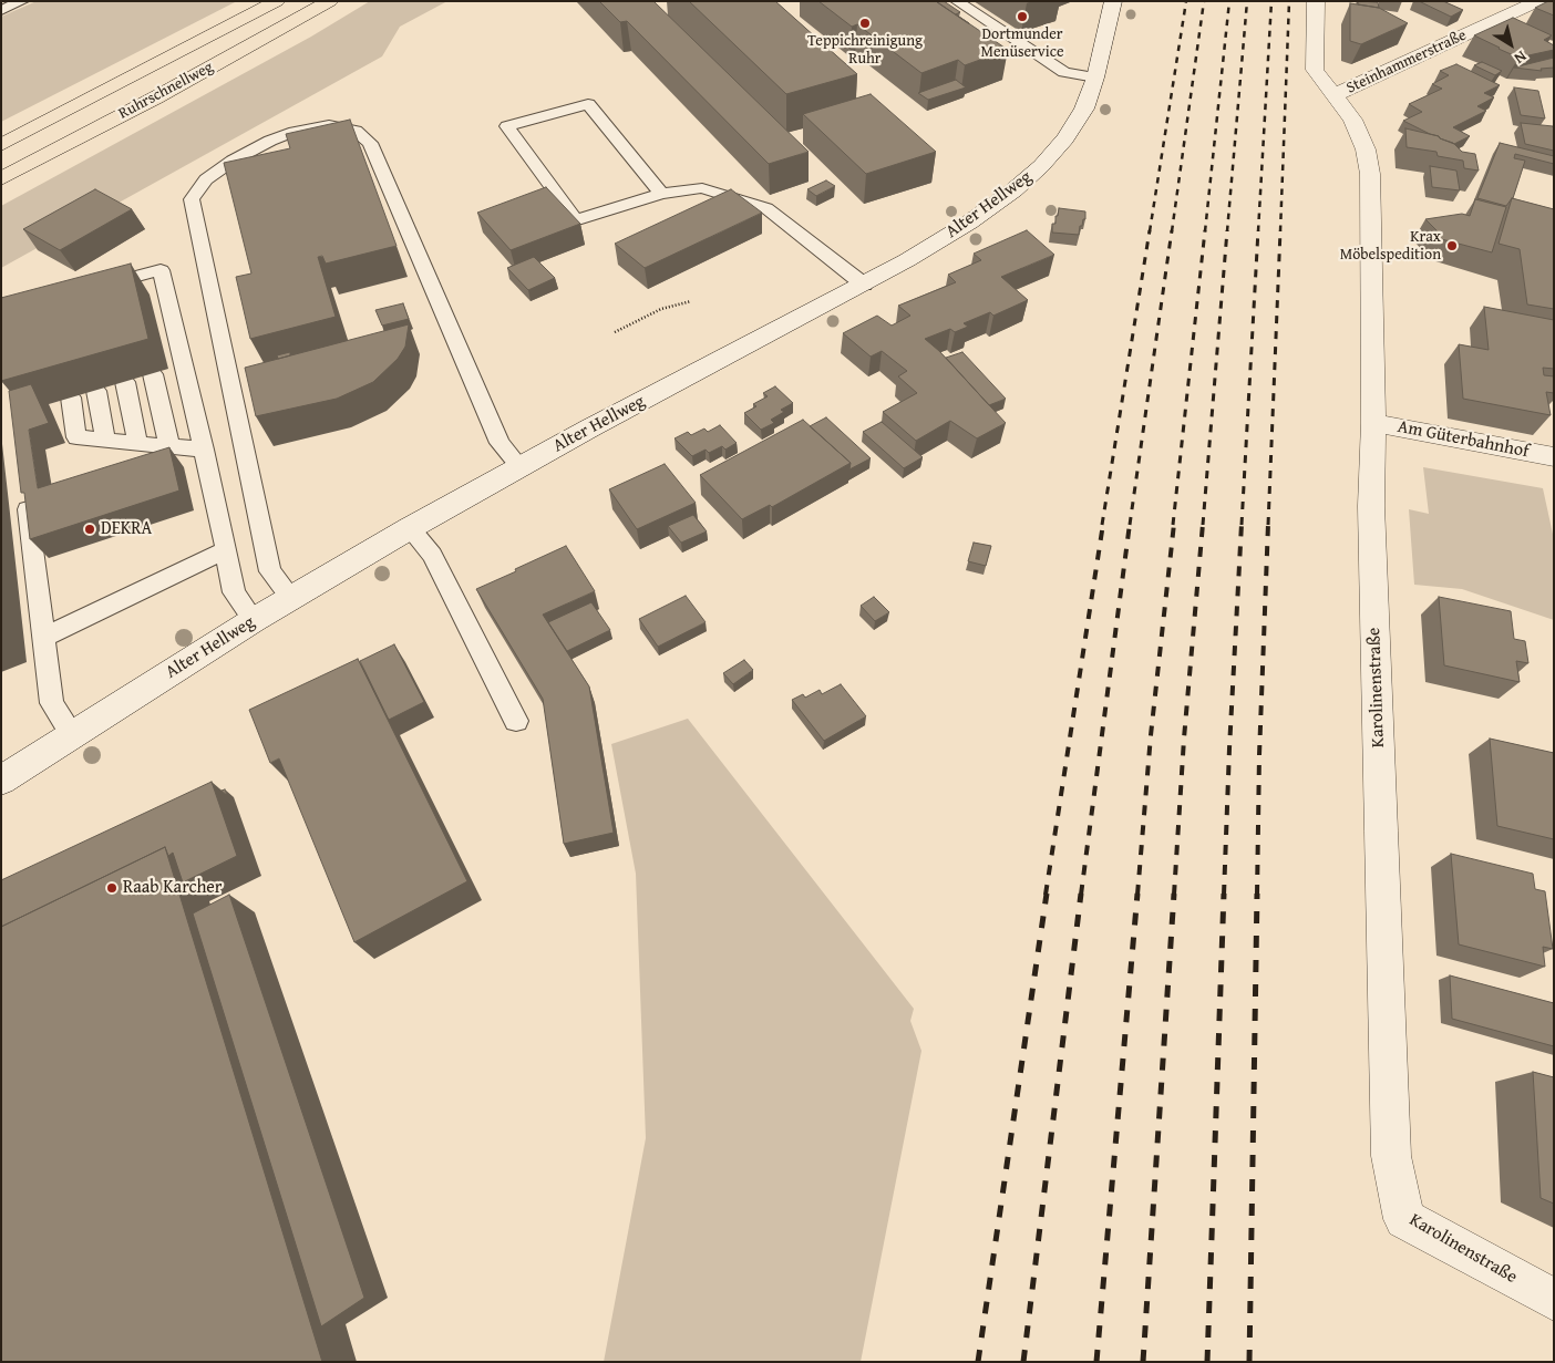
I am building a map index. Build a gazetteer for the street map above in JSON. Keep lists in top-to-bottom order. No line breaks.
{"streets":{"highway":["Ruhrschnellweg"],"street":["Steinhammerstraße","Alter Hellweg","Am Güterbahnhof","Karolinenstraße"]},"crossings":[["Steinhammerstraße","Karolinenstraße"],["Am Güterbahnhof","Karolinenstraße"]],"places":["Dortmunder Menüservice","Teppichreinigung Ruhr","Krax Möbelspedition","DEKRA","Raab Karcher"],"north":"bottom right"}
